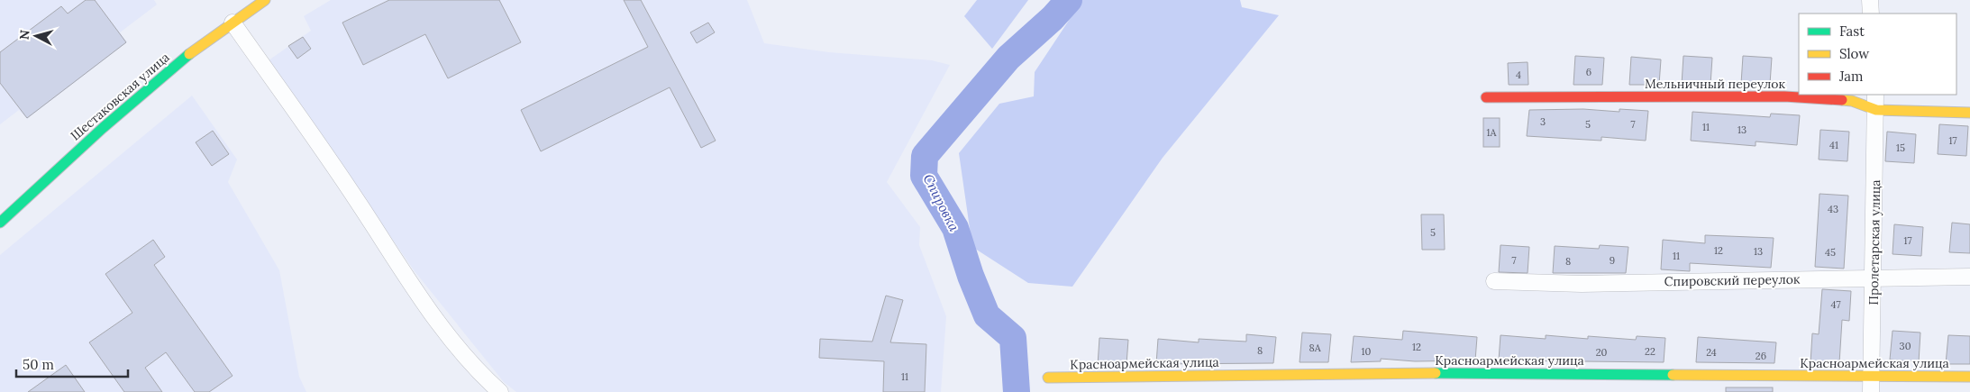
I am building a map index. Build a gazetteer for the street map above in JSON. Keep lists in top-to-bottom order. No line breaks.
{"streets":{"street":["Мельничный переулок","Шестаковская улица","Пролетарская улица","Спировский переулок","Красноармейская улица"]},"crossings":[["Мельничный переулок","Пролетарская улица"],["Пролетарская улица","Спировский переулок"],["Пролетарская улица","Красноармейская улица"]],"water":["Спировка"],"house_numbers":["6","4","3","5","7","11","13","1А","17","41","15","43","5","17","12","13","45","11","7","9","8","47","30","12","8А","8","10","22","20","24","26","11"],"legend":["Fast","Slow","Jam"],"scale_bar":"50 m","north":"left"}
